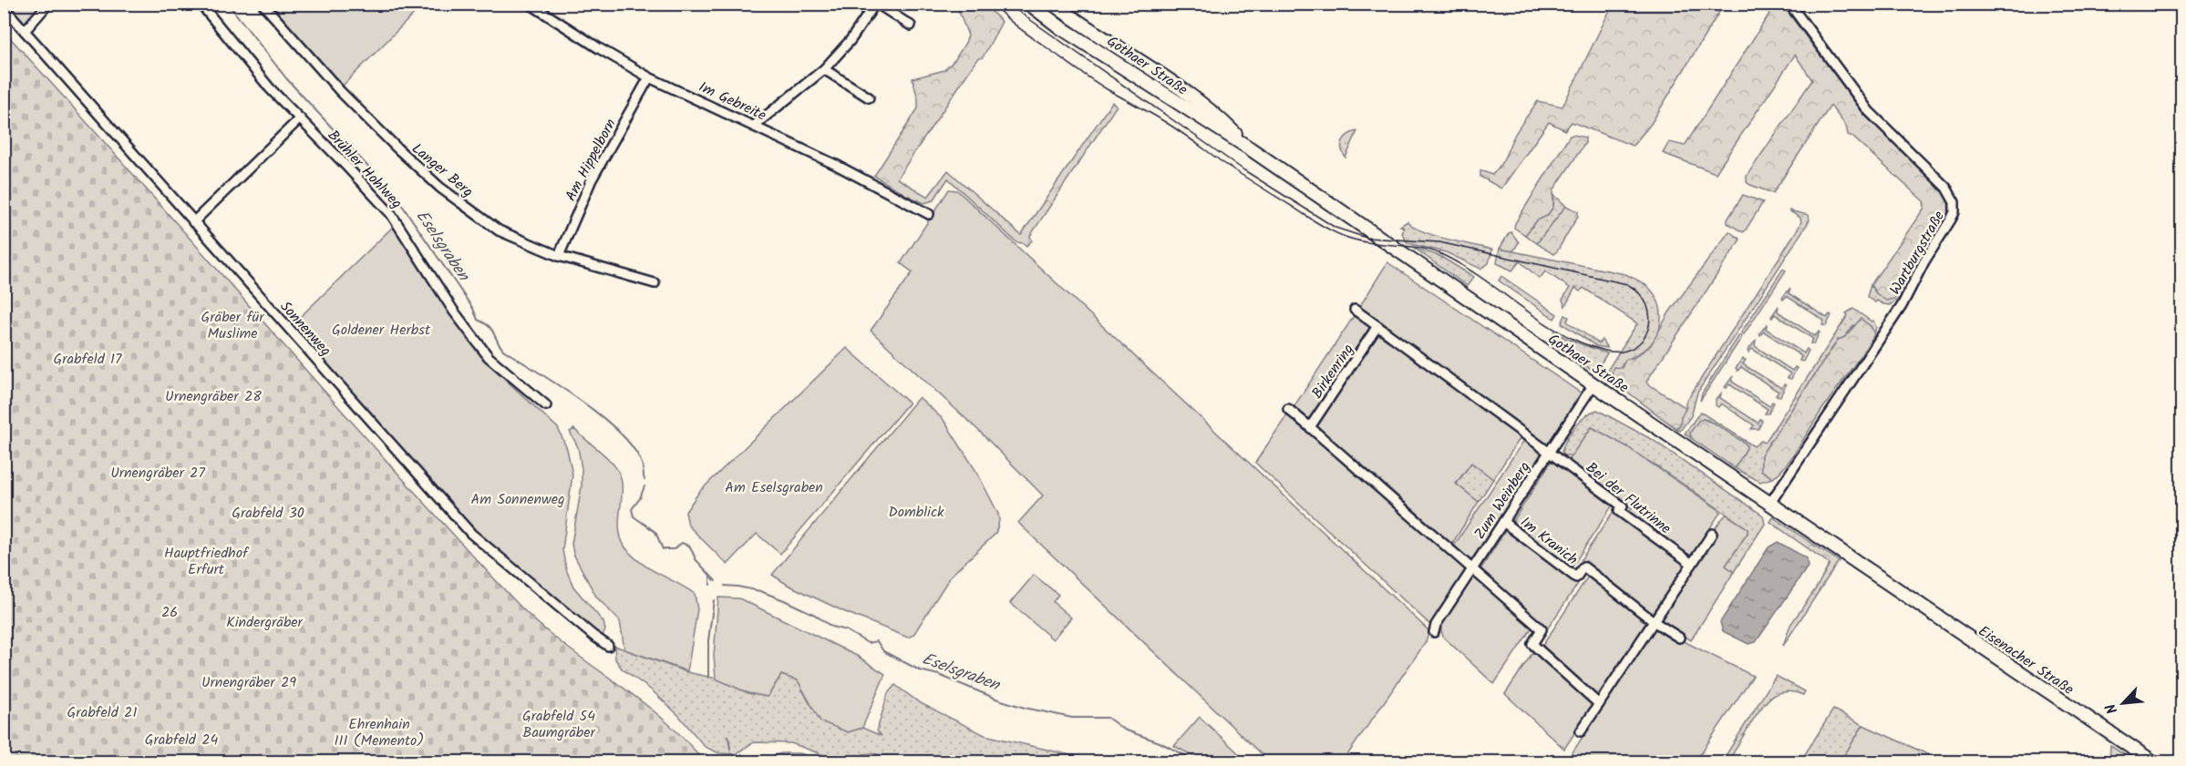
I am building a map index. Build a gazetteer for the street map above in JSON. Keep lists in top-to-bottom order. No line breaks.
{"streets":{"main road":["Gothaer Straße","Eisenacher Straße"],"street":["Im Gebreite","Am Hippelborn","Brühler Hohlweg","Langer Berg","Wartburgstraße","Sonnenweg","Birkenring","Bei der Flutrinne","Zum Weinberg","Im Kranich"]},"crossings":[["Gothaer Straße","Wartburgstraße"],["Gothaer Straße","Zum Weinberg"],["Gothaer Straße","Eisenacher Straße"],["Im Gebreite","Am Hippelborn"],["Am Hippelborn","Langer Berg"],["Bei der Flutrinne","Zum Weinberg"],["Zum Weinberg","Im Kranich"]],"water":["Eselsgraben"],"parks":["Gräber für Muslime","Goldener Herbst","Grabfeld 17","Urnengräber 28","Urnengräber 27","Am Eselsgraben","Am Sonnenweg","Domblick","Grabfeld 30","Hauptfriedhof Erfurt","26","Kindergräber","Urnengräber 29","Grabfeld 21","Grabfeld 54 Baumgräber","Ehrenhain III (Memento)","Grabfeld 24"],"north":"bottom left"}
